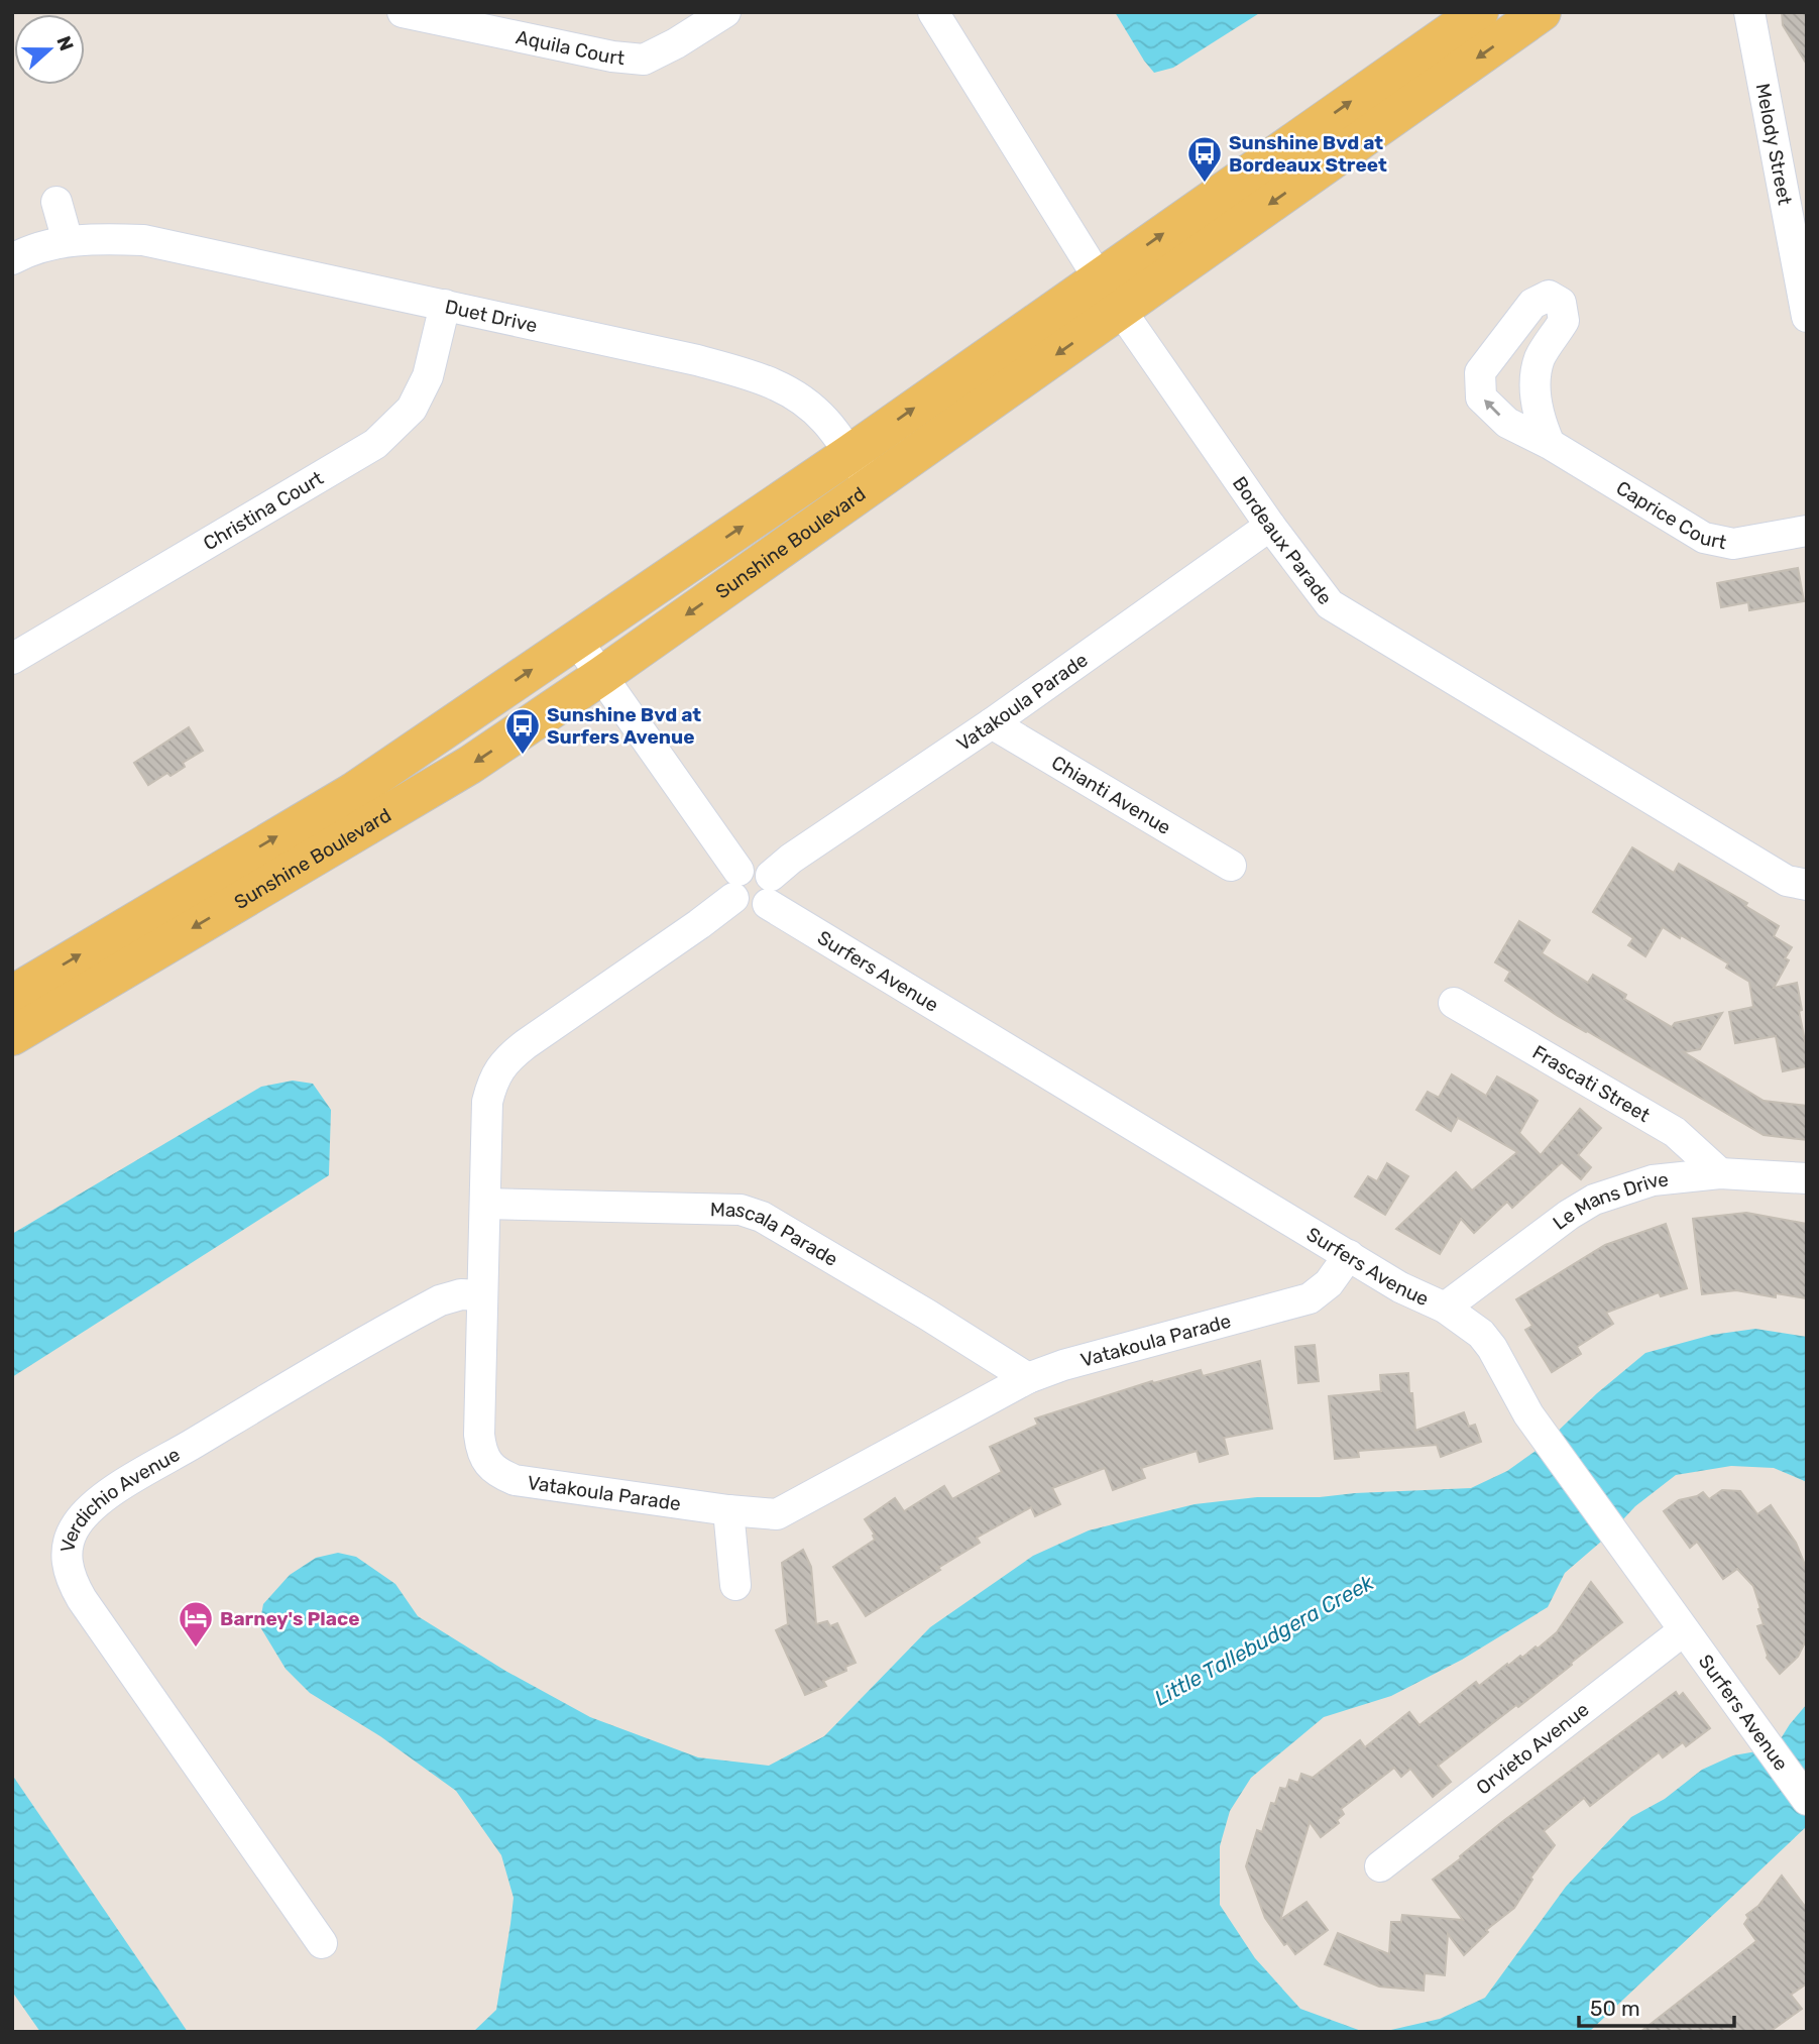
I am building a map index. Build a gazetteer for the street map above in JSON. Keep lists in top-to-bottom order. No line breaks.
{"streets":{"main road":["Sunshine Boulevard"],"street":["Aquila Court","Melody Street","Duet Drive","Christina Court","Caprice Court","Bordeaux Parade","Vatakoula Parade","Chianti Avenue","Surfers Avenue","Frascati Street","Le Mans Drive","Mascala Parade","Verdichio Avenue","Orvieto Avenue"]},"crossings":[["Duet Drive","Christina Court"],["Duet Drive","Sunshine Boulevard"],["Bordeaux Parade","Sunshine Boulevard"],["Bordeaux Parade","Vatakoula Parade"],["Vatakoula Parade","Chianti Avenue"],["Vatakoula Parade","Surfers Avenue"],["Vatakoula Parade","Mascala Parade"],["Vatakoula Parade","Verdichio Avenue"],["Surfers Avenue","Le Mans Drive"],["Surfers Avenue","Orvieto Avenue"],["Frascati Street","Le Mans Drive"]],"water":["Little Tallebudgera Creek"],"places":{"bus stop":["Sunshine Bvd at Bordeaux Street","Sunshine Bvd at Surfers Avenue"],"hotel":["Barney's Place"]},"scale_bar":"50 m","north":"right"}
